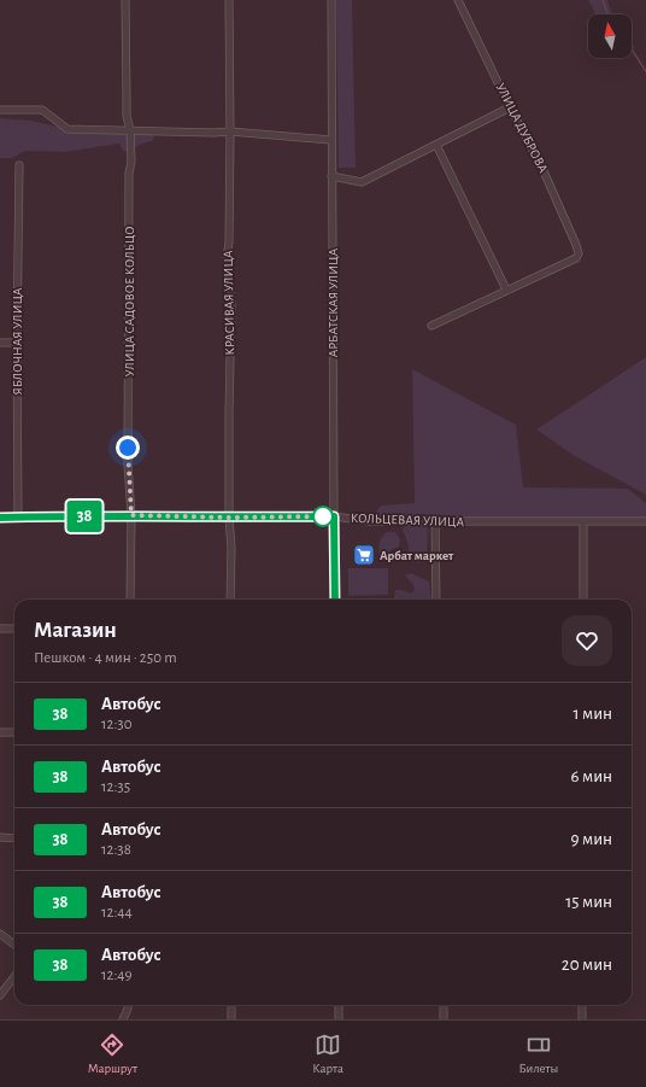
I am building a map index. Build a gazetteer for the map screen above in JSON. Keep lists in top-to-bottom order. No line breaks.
{"streets":{"street":["УЛИЦА ДУБРОВА","УЛИЦА САДОВОЕ КОЛЬЦО","КРАСИВАЯ УЛИЦА","АРБАТСКАЯ УЛИЦА","ЯБЛОЧНАЯ УЛИЦА","КОЛЬЦЕВАЯ УЛИЦА"]},"crossings":[["УЛИЦА САДОВОЕ КОЛЬЦО","КОЛЬЦЕВАЯ УЛИЦА"],["КРАСИВАЯ УЛИЦА","КОЛЬЦЕВАЯ УЛИЦА"],["АРБАТСКАЯ УЛИЦА","КОЛЬЦЕВАЯ УЛИЦА"],["ЯБЛОЧНАЯ УЛИЦА","КОЛЬЦЕВАЯ УЛИЦА"]],"places":{"supermarket":["Арбат маркет"]},"lines":["bus line 38"],"north":"top","page":{"on_map":"38","heading":["Магазин","Пешком · 4 мин · 250 m"],"list":[{"mark":"38","name":"Автобус","note":"12:30","value":"1 мин"},{"mark":"38","name":"Автобус","note":"12:35","value":"6 мин"},{"mark":"38","name":"Автобус","note":"12:38","value":"9 мин"},{"mark":"38","name":"Автобус","note":"12:44","value":"15 мин"},{"mark":"38","name":"Автобус","note":"12:49","value":"20 мин"}],"tabs":["Маршрут","Карта","Билеты"]}}
